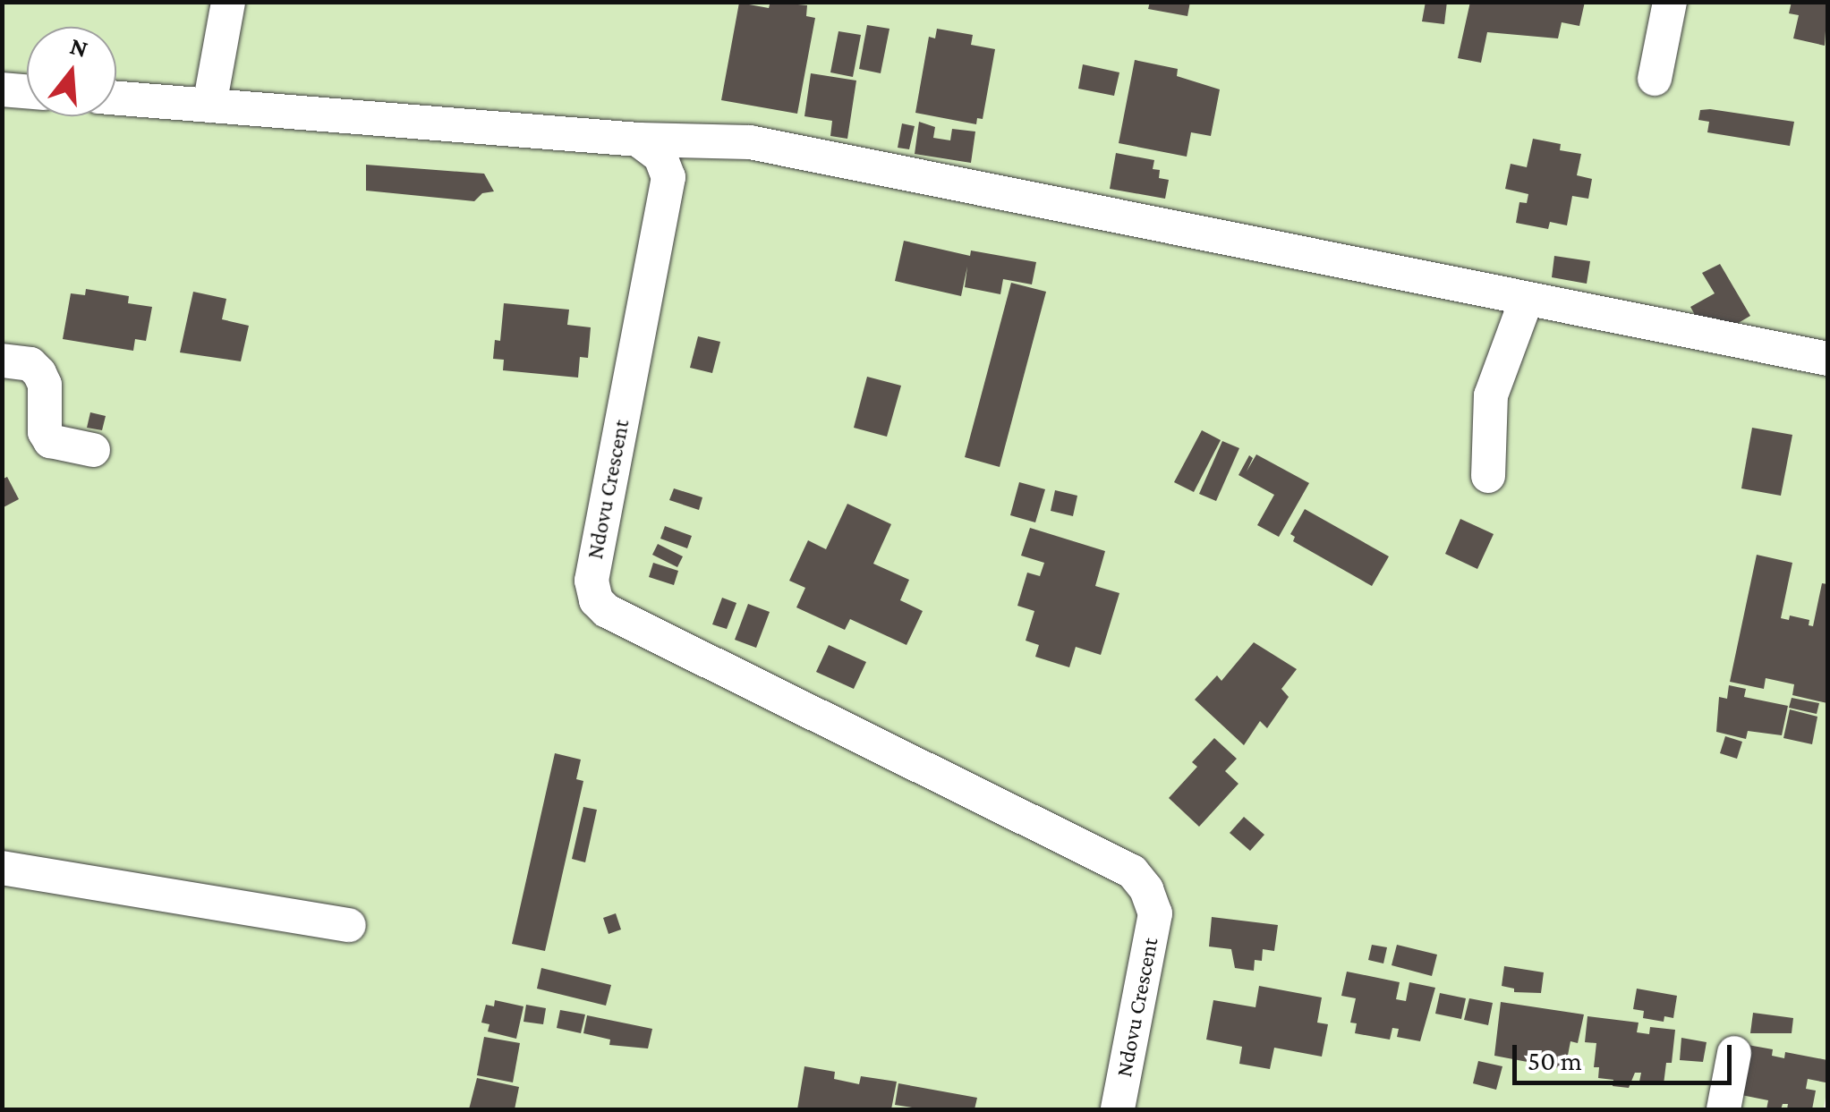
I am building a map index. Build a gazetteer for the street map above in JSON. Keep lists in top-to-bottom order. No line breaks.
{"streets":{"street":["Ndovu Crescent"]},"scale_bar":"50 m","north":"top"}
